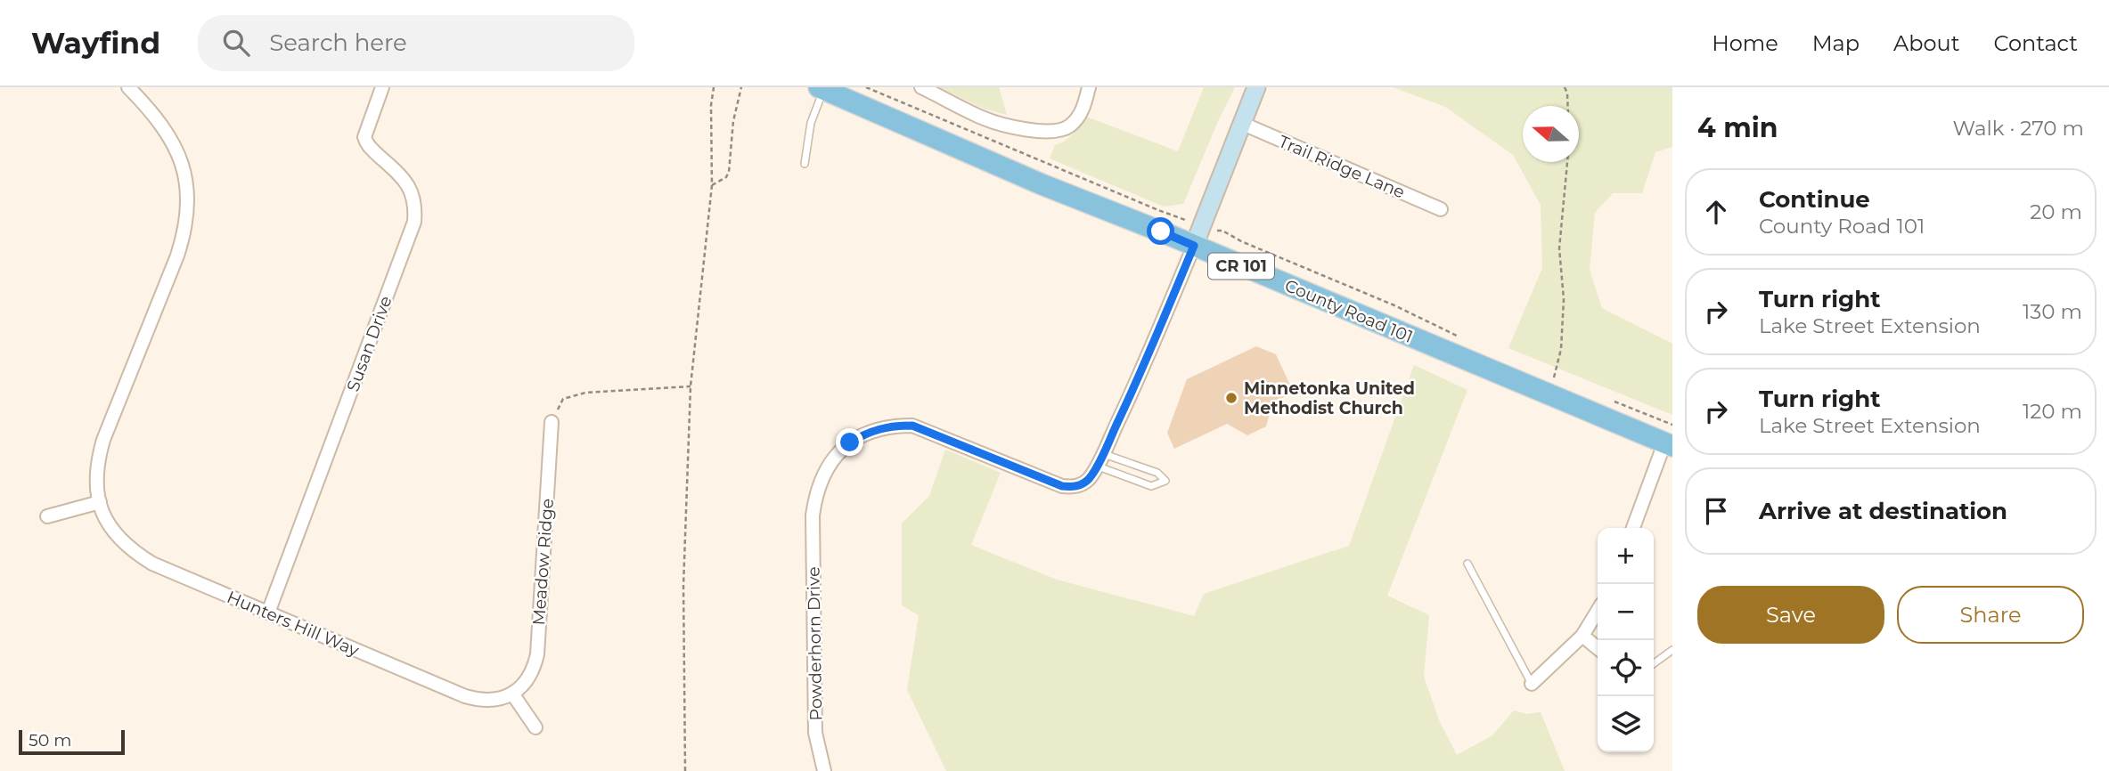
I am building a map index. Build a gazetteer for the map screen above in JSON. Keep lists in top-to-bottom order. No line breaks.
{"streets":{"main road":["CR 101","County Road 101"],"street":["Trail Ridge Lane","Susan Drive","Meadow Ridge","Hunters Hill Way","Powderhorn Drive"]},"crossings":[["County Road 101","Powderhorn Drive"],["Susan Drive","Hunters Hill Way"],["Meadow Ridge","Hunters Hill Way"]],"places":["Minnetonka United Methodist Church"],"scale_bar":"50 m","north":"left","page":{"header":"Wayfind","search":"Search here","nav":["Home","Map","About","Contact"],"heading":["4 min","Walk · 270 m"],"list":[["Continue","County Road 101","20 m"],["Turn right","Lake Street Extension","130 m"],["Turn right","Lake Street Extension","120 m"],"Arrive at destination"],"map_buttons":["+","−"],"buttons":["Save","Share"],"scale":"50 m"}}
